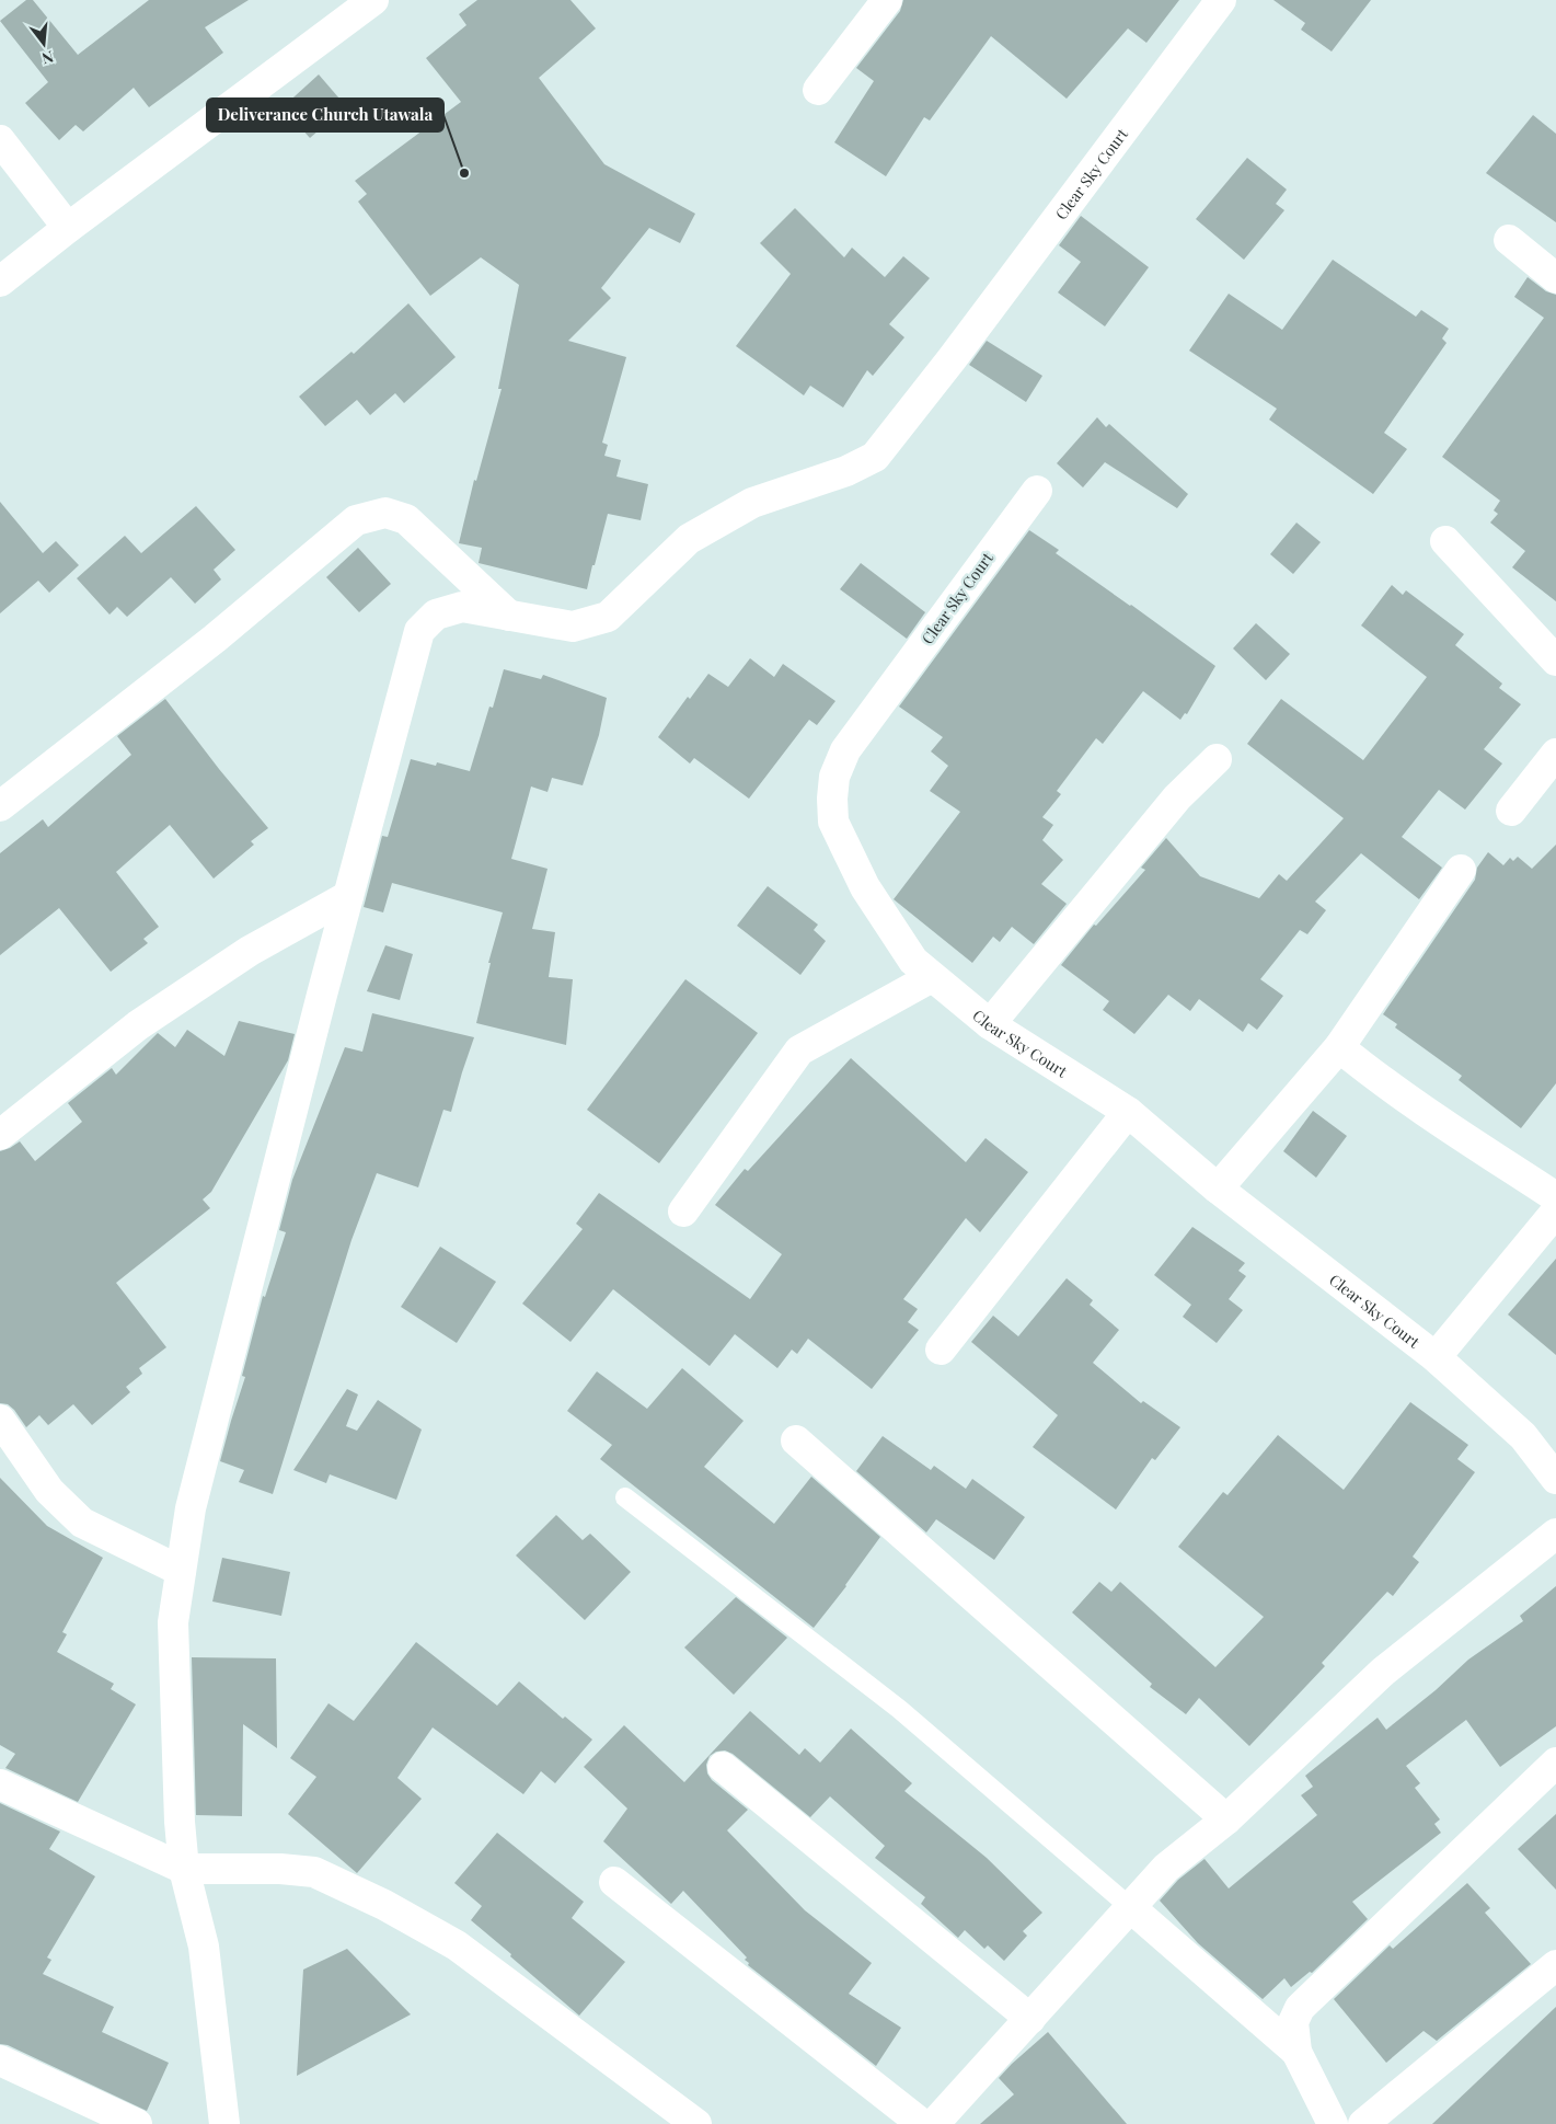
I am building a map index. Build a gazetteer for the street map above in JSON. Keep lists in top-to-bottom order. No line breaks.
{"streets":{"street":["Clear Sky Court"]},"places":["Deliverance Church Utawala"],"north":"bottom"}
